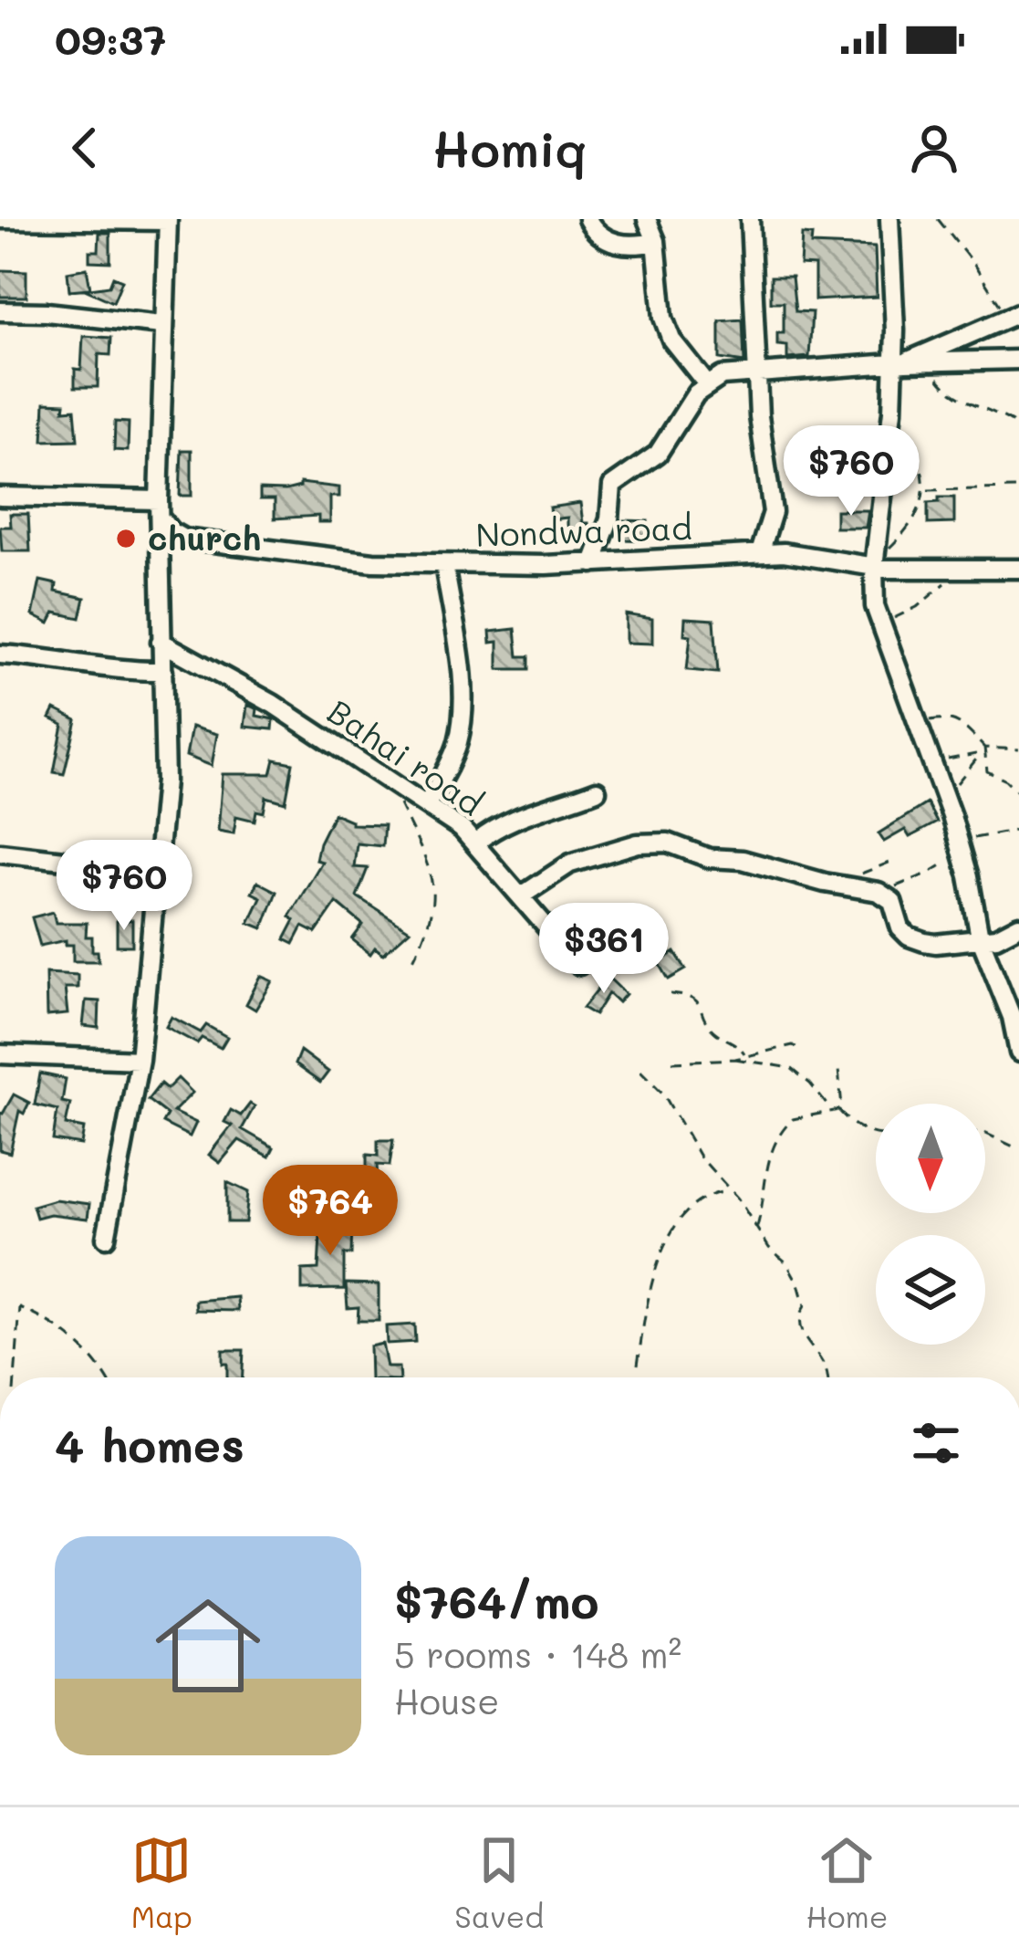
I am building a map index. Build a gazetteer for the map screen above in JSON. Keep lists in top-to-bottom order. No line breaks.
{"streets":{"street":["Nondwa road","Bahai road"]},"places":["church"],"north":"bottom","page":{"status":"09:37","header":"Homiq","price":["$760","$760","$361","$764"],"heading":"4 homes","list":[{"name":"$764/mo","note":"5 rooms · 148 m² · House"}],"tabs":["Map","Saved","Home"]}}
